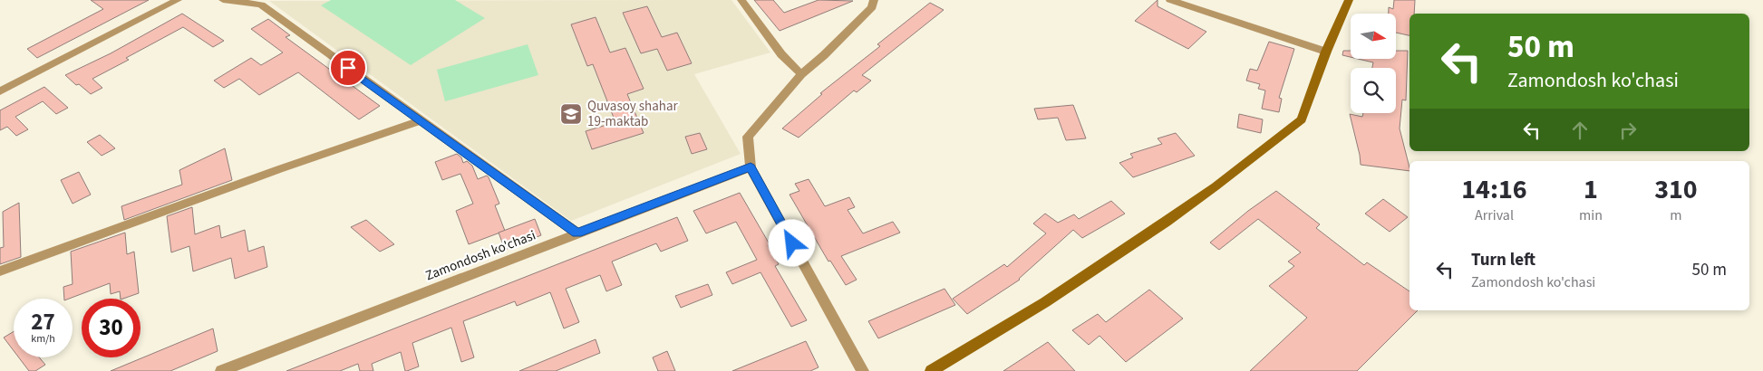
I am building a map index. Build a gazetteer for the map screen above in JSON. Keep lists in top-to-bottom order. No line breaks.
{"streets":{"street":["Zamondosh ko'chasi"]},"places":{"school or university":["Quvasoy shahar 19-maktab"]},"north":"right","page":{"turn":["50 m","Zamondosh ko'chasi"],"eta":["14:16","Arrival","1","min","310","m"],"list":[{"name":"Turn left","note":"Zamondosh ko'chasi","value":"50 m"}],"speed":"27 km/h","limit":"30"}}
